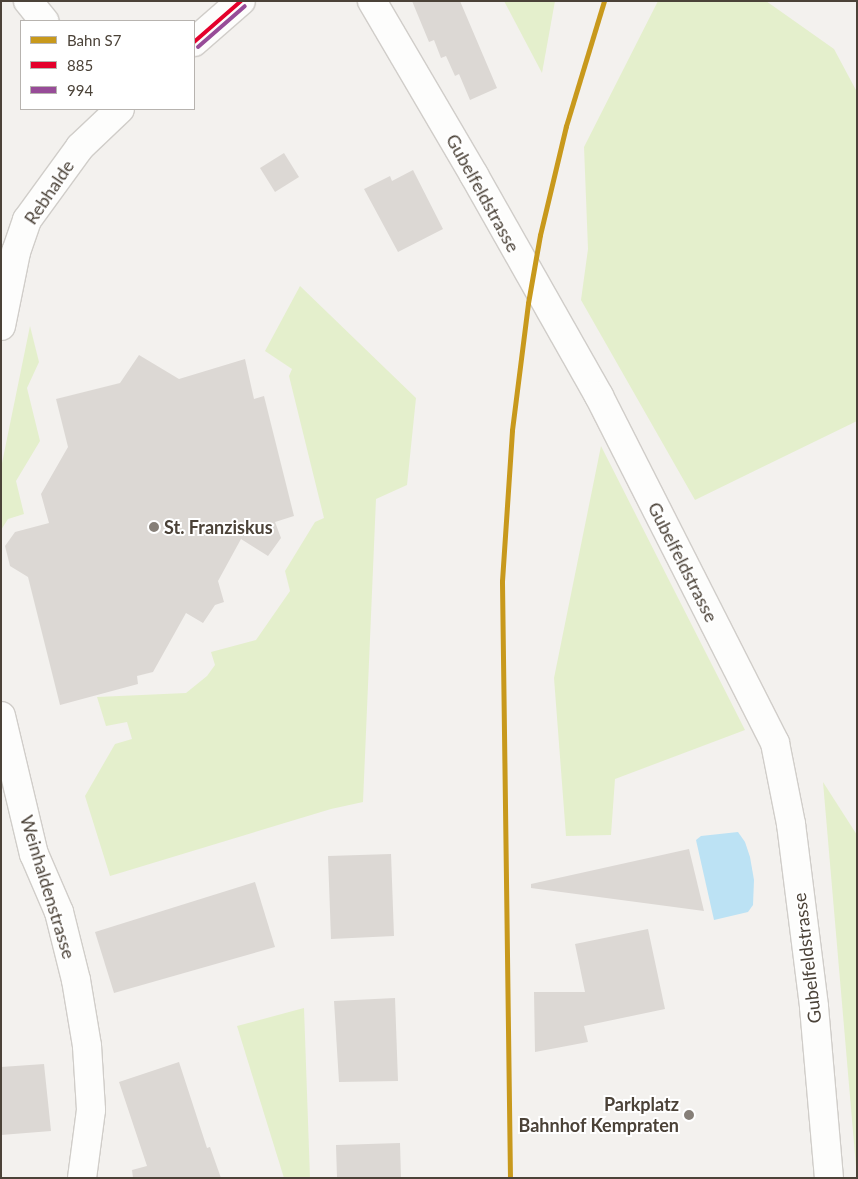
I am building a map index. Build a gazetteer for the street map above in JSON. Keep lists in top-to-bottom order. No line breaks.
{"streets":{"street":["Rebhalde","Gubelfeldstrasse","Weinhaldenstrasse"]},"places":["St. Franziskus","Parkplatz Bahnhof Kempraten"],"lines":["rail line S7","transit line 885","transit line 994"],"legend":["Bahn S7","885","994"]}
